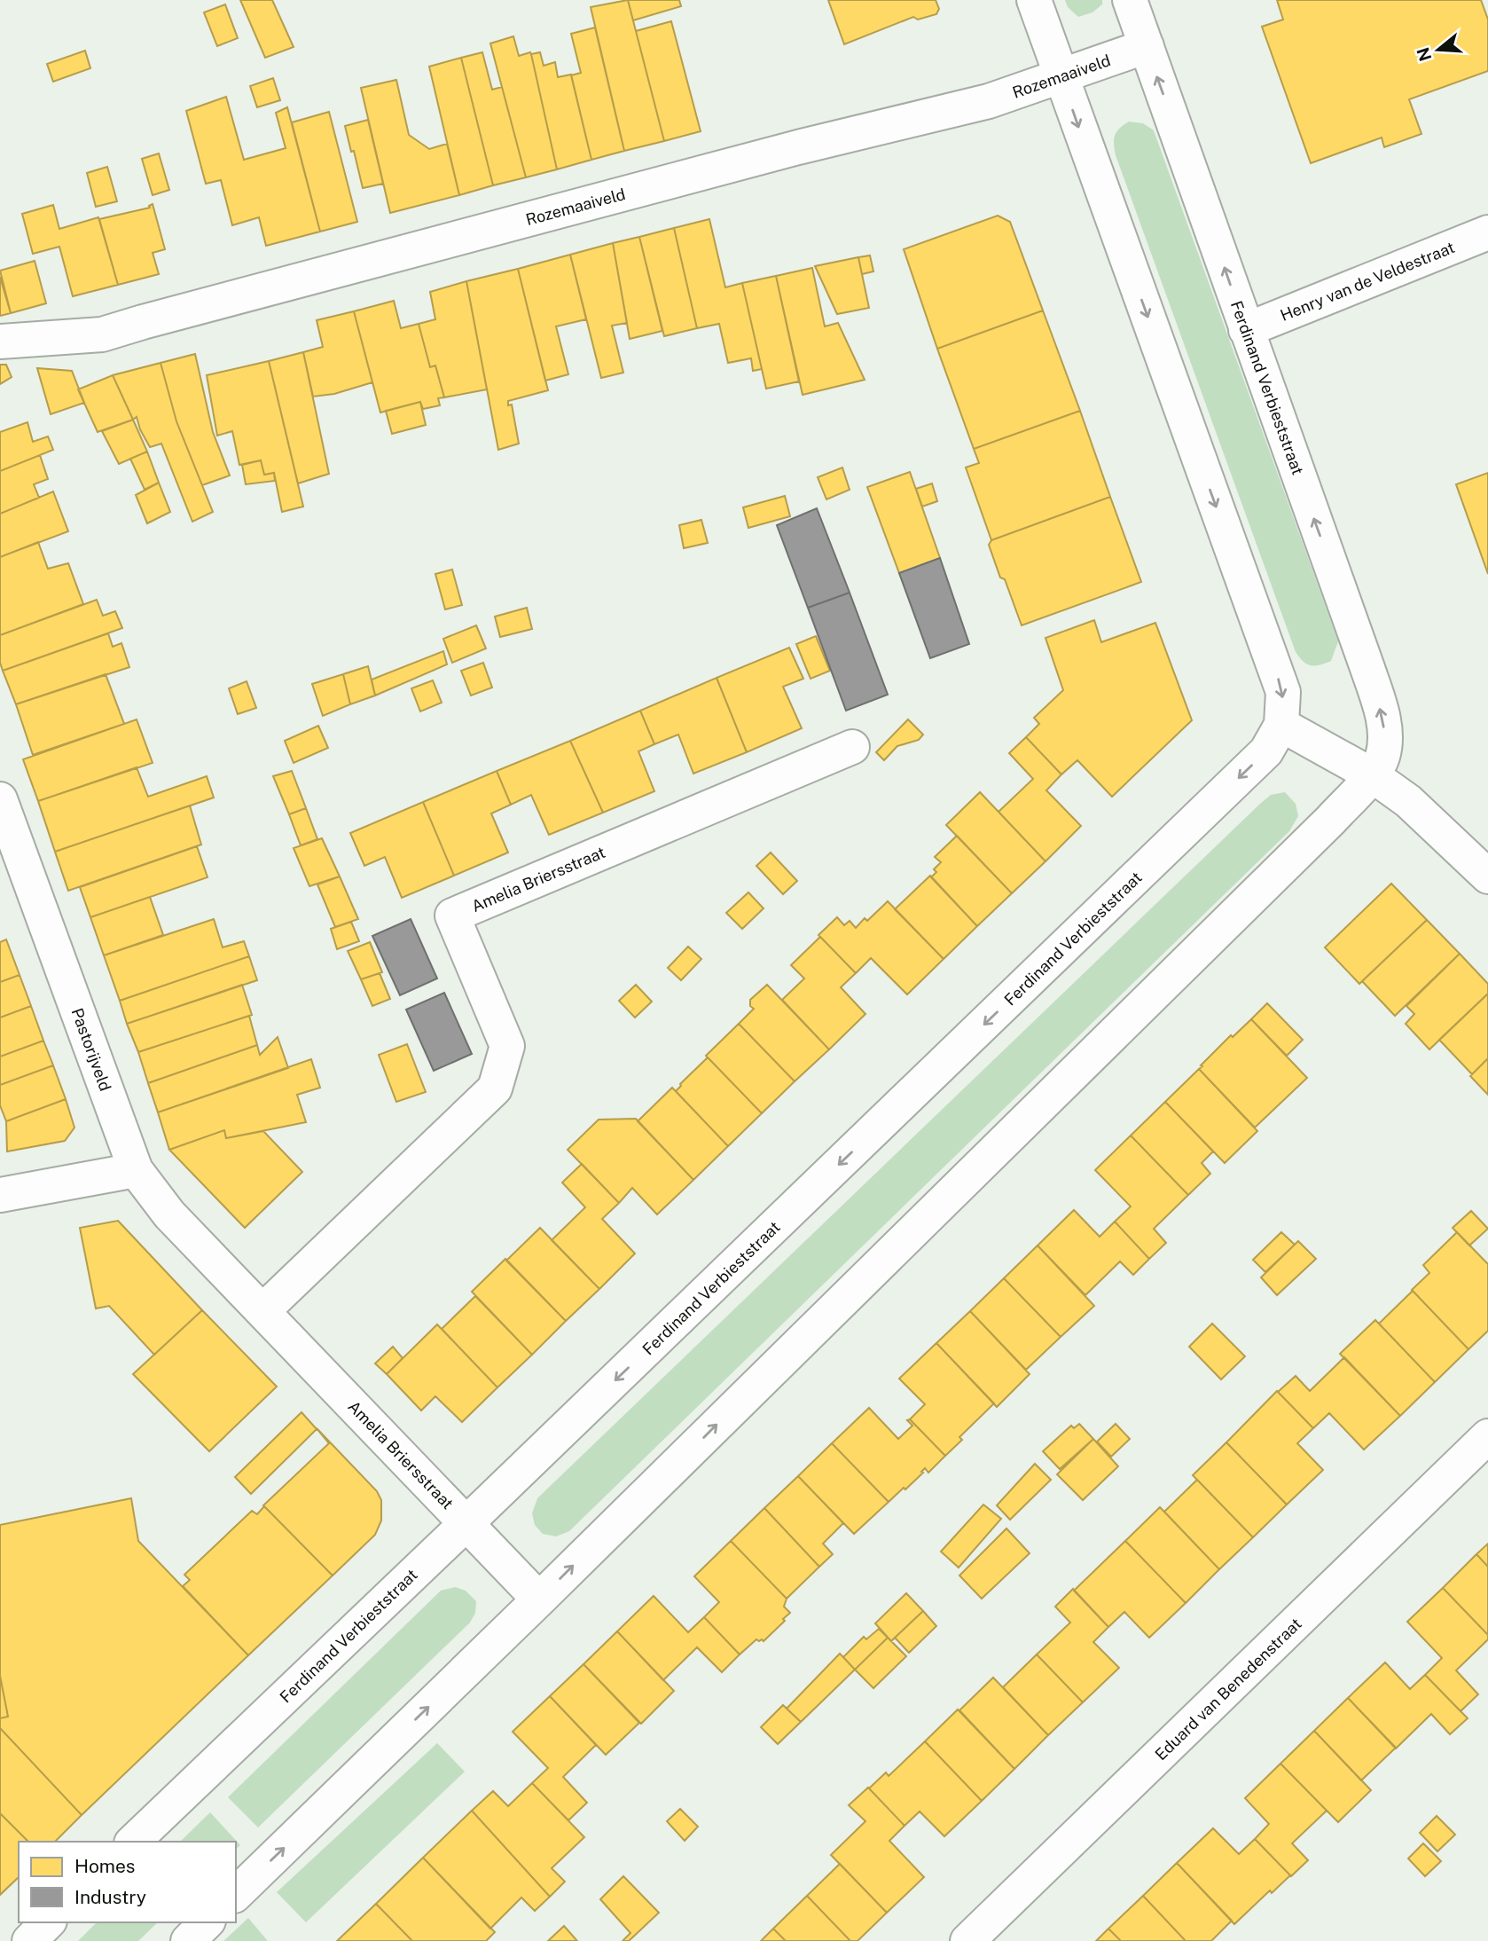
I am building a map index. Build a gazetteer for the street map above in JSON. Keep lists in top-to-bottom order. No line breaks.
{"streets":{"street":["Rozemaaiveld","Henry van de Veldestraat","Ferdinand Verbieststraat","Amelia Briersstraat","Pastorijveld","Eduard van Benedenstraat"]},"crossings":[["Rozemaaiveld","Ferdinand Verbieststraat"],["Henry van de Veldestraat","Ferdinand Verbieststraat"],["Ferdinand Verbieststraat","Amelia Briersstraat"],["Amelia Briersstraat","Pastorijveld"]],"legend":["Homes","Industry"],"north":"left"}
